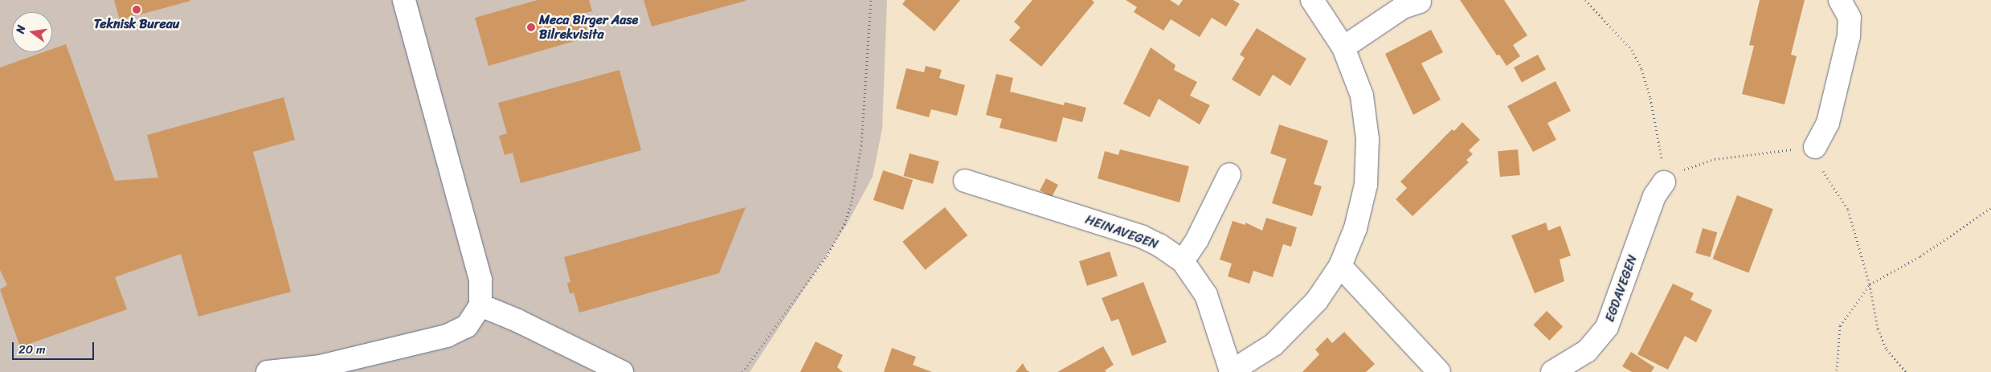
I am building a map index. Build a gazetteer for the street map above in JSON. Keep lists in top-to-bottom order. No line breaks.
{"streets":{"street":["HEINAVEGEN","EGDAVEGEN"]},"places":["Teknisk Bureau","Meca Birger Aase Bilrekvisita"],"scale_bar":"20 m","north":"left"}
